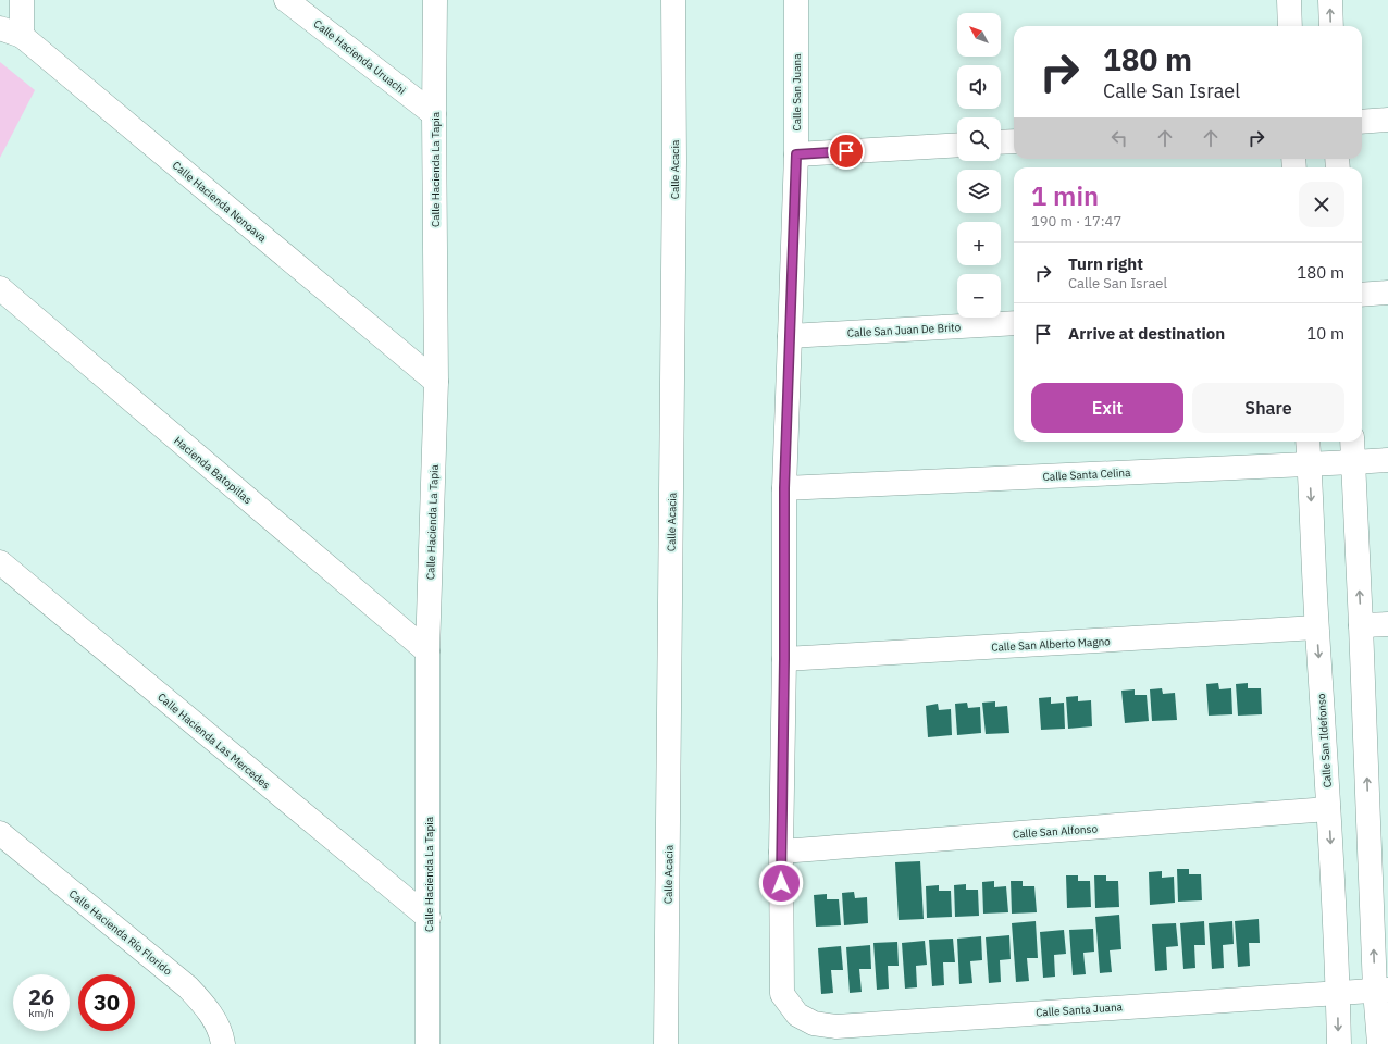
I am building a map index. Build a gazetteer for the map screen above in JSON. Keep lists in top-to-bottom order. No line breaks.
{"streets":{"street":["Calle Hacienda Uruachi","Calle San Juana","Calle Hacienda La Tapia","Calle Acacia","Calle Hacienda Nonoava","Calle San Juan De Brito","Hacienda Batopillas","Calle Santa Celina","Calle San Alberto Magno","Calle Hacienda Las Mercedes","Calle San Ildefonso","Calle San Alfonso","Calle Hacienda Río Florido","Calle Santa Juana"]},"crossings":[["Calle Hacienda Uruachi","Calle Hacienda La Tapia"],["Calle San Juana","Calle San Juan De Brito"],["Calle San Juana","Calle Santa Celina"],["Calle San Juana","Calle San Alberto Magno"],["Calle San Juana","Calle San Alfonso"],["Calle San Juana","Calle Santa Juana"],["Calle Hacienda La Tapia","Calle Hacienda Nonoava"],["Calle Hacienda La Tapia","Hacienda Batopillas"],["Calle Hacienda La Tapia","Calle Hacienda Las Mercedes"],["Calle Santa Celina","Calle San Ildefonso"],["Calle San Alberto Magno","Calle San Ildefonso"],["Calle San Ildefonso","Calle San Alfonso"],["Calle San Ildefonso","Calle Santa Juana"]],"north":"top left","page":{"map_buttons":["+","−"],"turn":["180 m","Calle San Israel"],"heading":["1 min","190 m · 17:47"],"list":[{"name":"Turn right","note":"Calle San Israel","value":"180 m"},{"name":"Arrive at destination","value":"10 m"}],"buttons":["Exit","Share"],"speed":"26 km/h","limit":"30"}}
